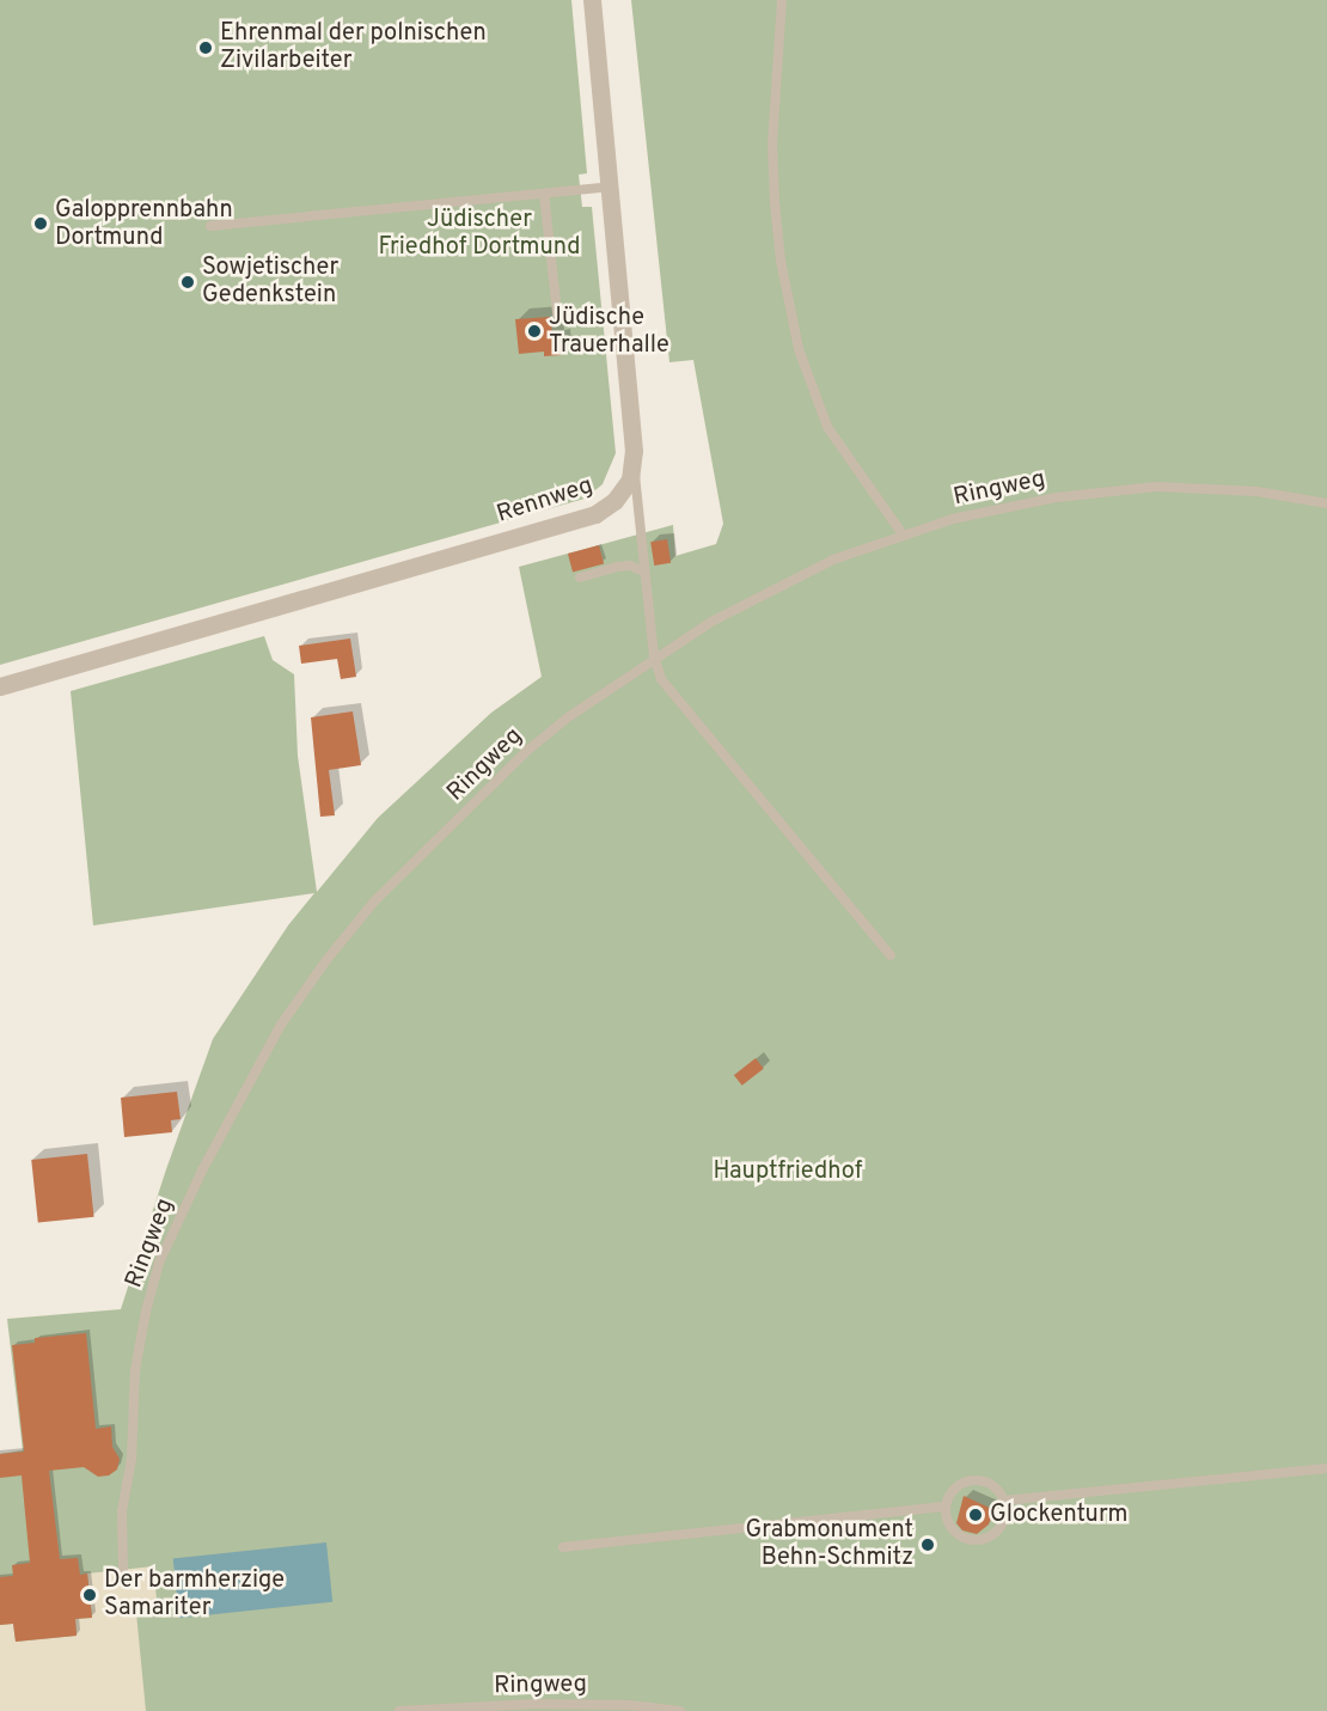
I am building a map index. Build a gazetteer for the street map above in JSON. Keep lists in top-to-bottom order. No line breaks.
{"streets":{"street":["Rennweg"],"lane":["Ringweg"]},"parks":["Jüdischer Friedhof Dortmund","Hauptfriedhof"],"places":["Ehrenmal der polnischen Zivilarbeiter","Galopprennbahn Dortmund","Sowjetischer Gedenkstein","Jüdische Trauerhalle","Glockenturm","Grabmonument Behn-Schmitz","Der barmherzige Samariter"]}
